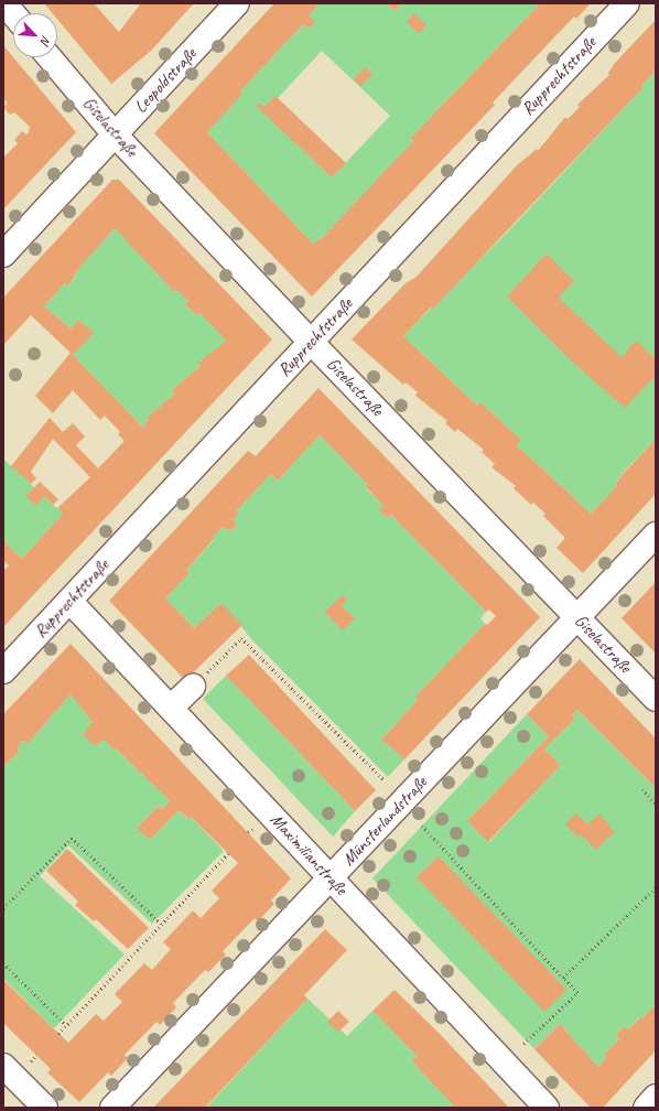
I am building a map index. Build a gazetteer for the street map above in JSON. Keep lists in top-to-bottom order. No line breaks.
{"streets":{"street":["Rupprechtstraße","Leopoldstraße","Giselastraße","Münsterlandstraße","Maximilianstraße"]},"crossings":[["Rupprechtstraße","Giselastraße"],["Rupprechtstraße","Maximilianstraße"],["Leopoldstraße","Giselastraße"],["Giselastraße","Münsterlandstraße"],["Münsterlandstraße","Maximilianstraße"]],"north":"bottom right"}
